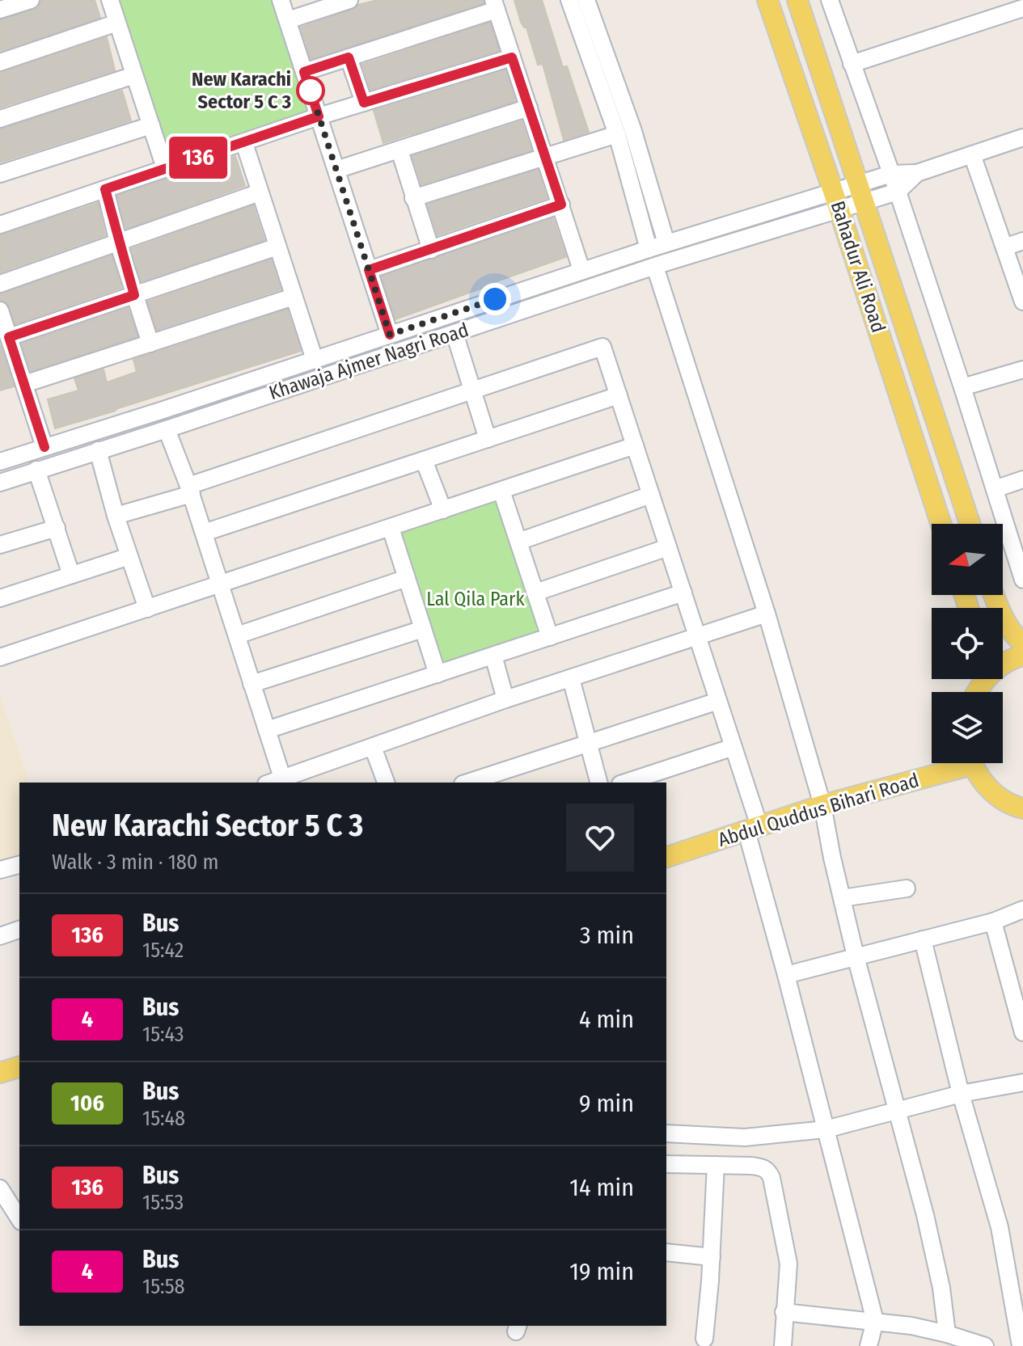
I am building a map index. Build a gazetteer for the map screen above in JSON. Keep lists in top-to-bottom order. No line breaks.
{"streets":{"main road":["Bahadur Ali Road","Abdul Quddus Bihari Road"],"street":["Khawaja Ajmer Nagri Road"]},"crossings":[["Bahadur Ali Road","Khawaja Ajmer Nagri Road"]],"parks":["Lal Qila Park"],"places":["New Karachi Sector 5 C 3"],"lines":["bus line 136"],"north":"left","page":{"on_map":"136","heading":["New Karachi Sector 5 C 3","Walk · 3 min · 180 m"],"list":[{"mark":"136","name":"Bus","note":"15:42","value":"3 min"},{"mark":"4","name":"Bus","note":"15:43","value":"4 min"},{"mark":"106","name":"Bus","note":"15:48","value":"9 min"},{"mark":"136","name":"Bus","note":"15:53","value":"14 min"},{"mark":"4","name":"Bus","note":"15:58","value":"19 min"}]}}
